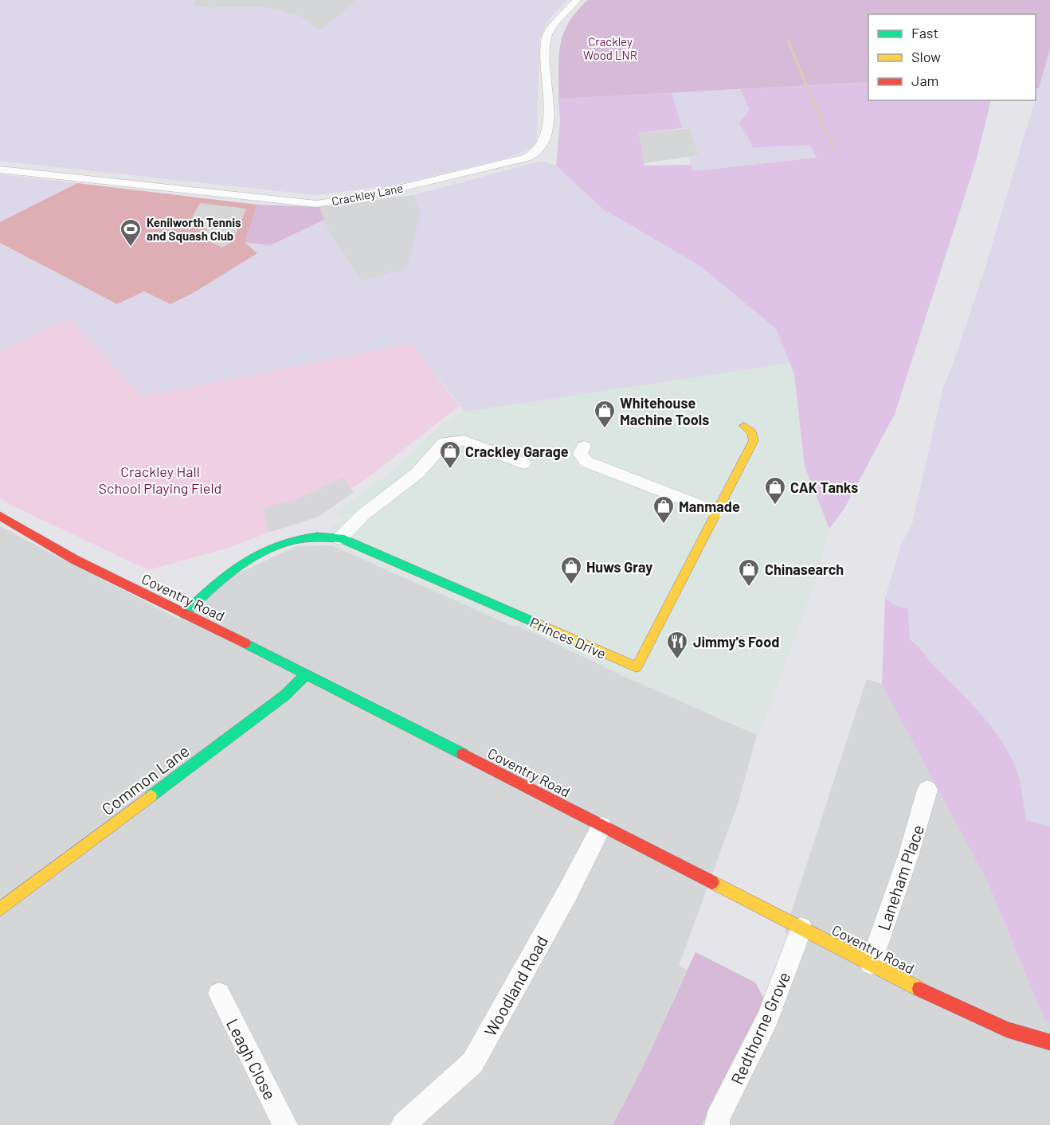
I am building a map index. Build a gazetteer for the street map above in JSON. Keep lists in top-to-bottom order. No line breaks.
{"streets":{"street":["Crackley Lane","Coventry Road","Princes Drive","Common Lane","Laneham Place","Woodland Road","Redthorne Grove","Leagh Close"]},"crossings":[["Coventry Road","Princes Drive"],["Coventry Road","Common Lane"],["Coventry Road","Laneham Place"],["Coventry Road","Woodland Road"],["Coventry Road","Redthorne Grove"]],"parks":["Crackley Wood LNR","Crackley Hall School Playing Field"],"places":{"sports":["Kenilworth Tennis and Squash Club"],"shop":["Whitehouse Machine Tools","Crackley Garage","CAK Tanks","Manmade","Huws Gray","Chinasearch"],"restaurant":["Jimmy's Food"]},"legend":["Fast","Slow","Jam"]}
